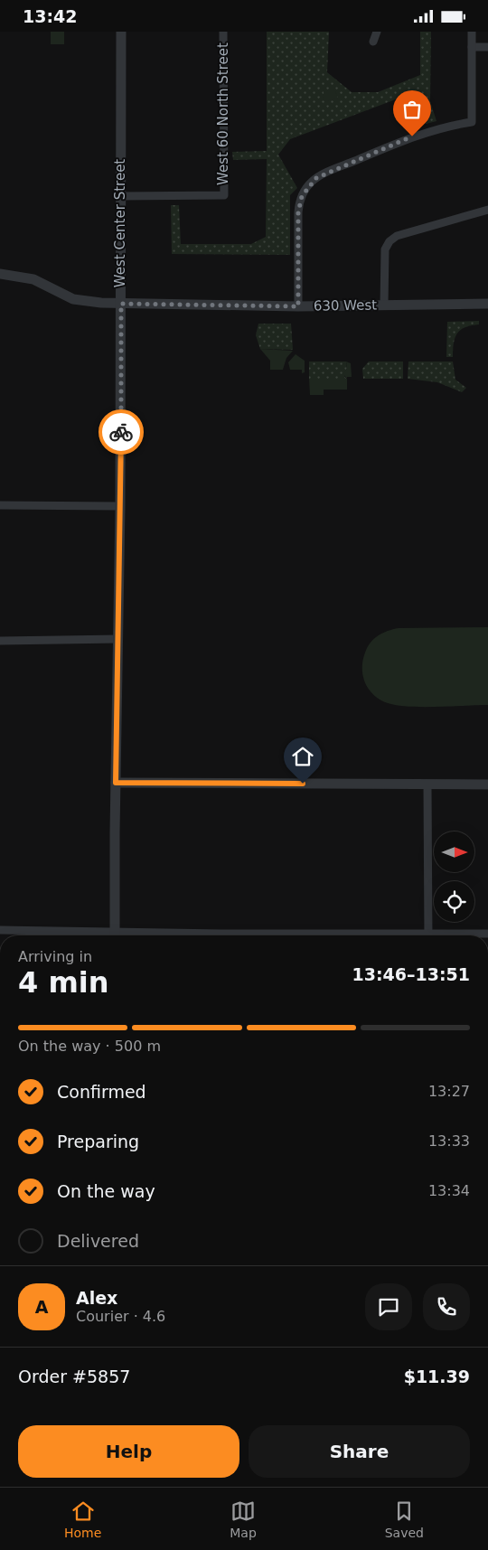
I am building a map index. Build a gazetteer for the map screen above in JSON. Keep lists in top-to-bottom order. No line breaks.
{"streets":{"street":["West 60 North Street","West Center Street","630 West"]},"crossings":[["West 60 North Street","West Center Street"],["West Center Street","630 West"]],"north":"right","page":{"status":"13:42","heading":["4 min","Arriving in","13:46–13:51"],"panel":["Alex","Courier · 4.6","Order #5857","$11.39"],"bar":"On the way · 500 m","list":[["Confirmed","13:27"],["Preparing","13:33"],["On the way","13:34"],"Delivered"],"round":"A","buttons":["Help","Share"],"tabs":["Home","Map","Saved"]}}
